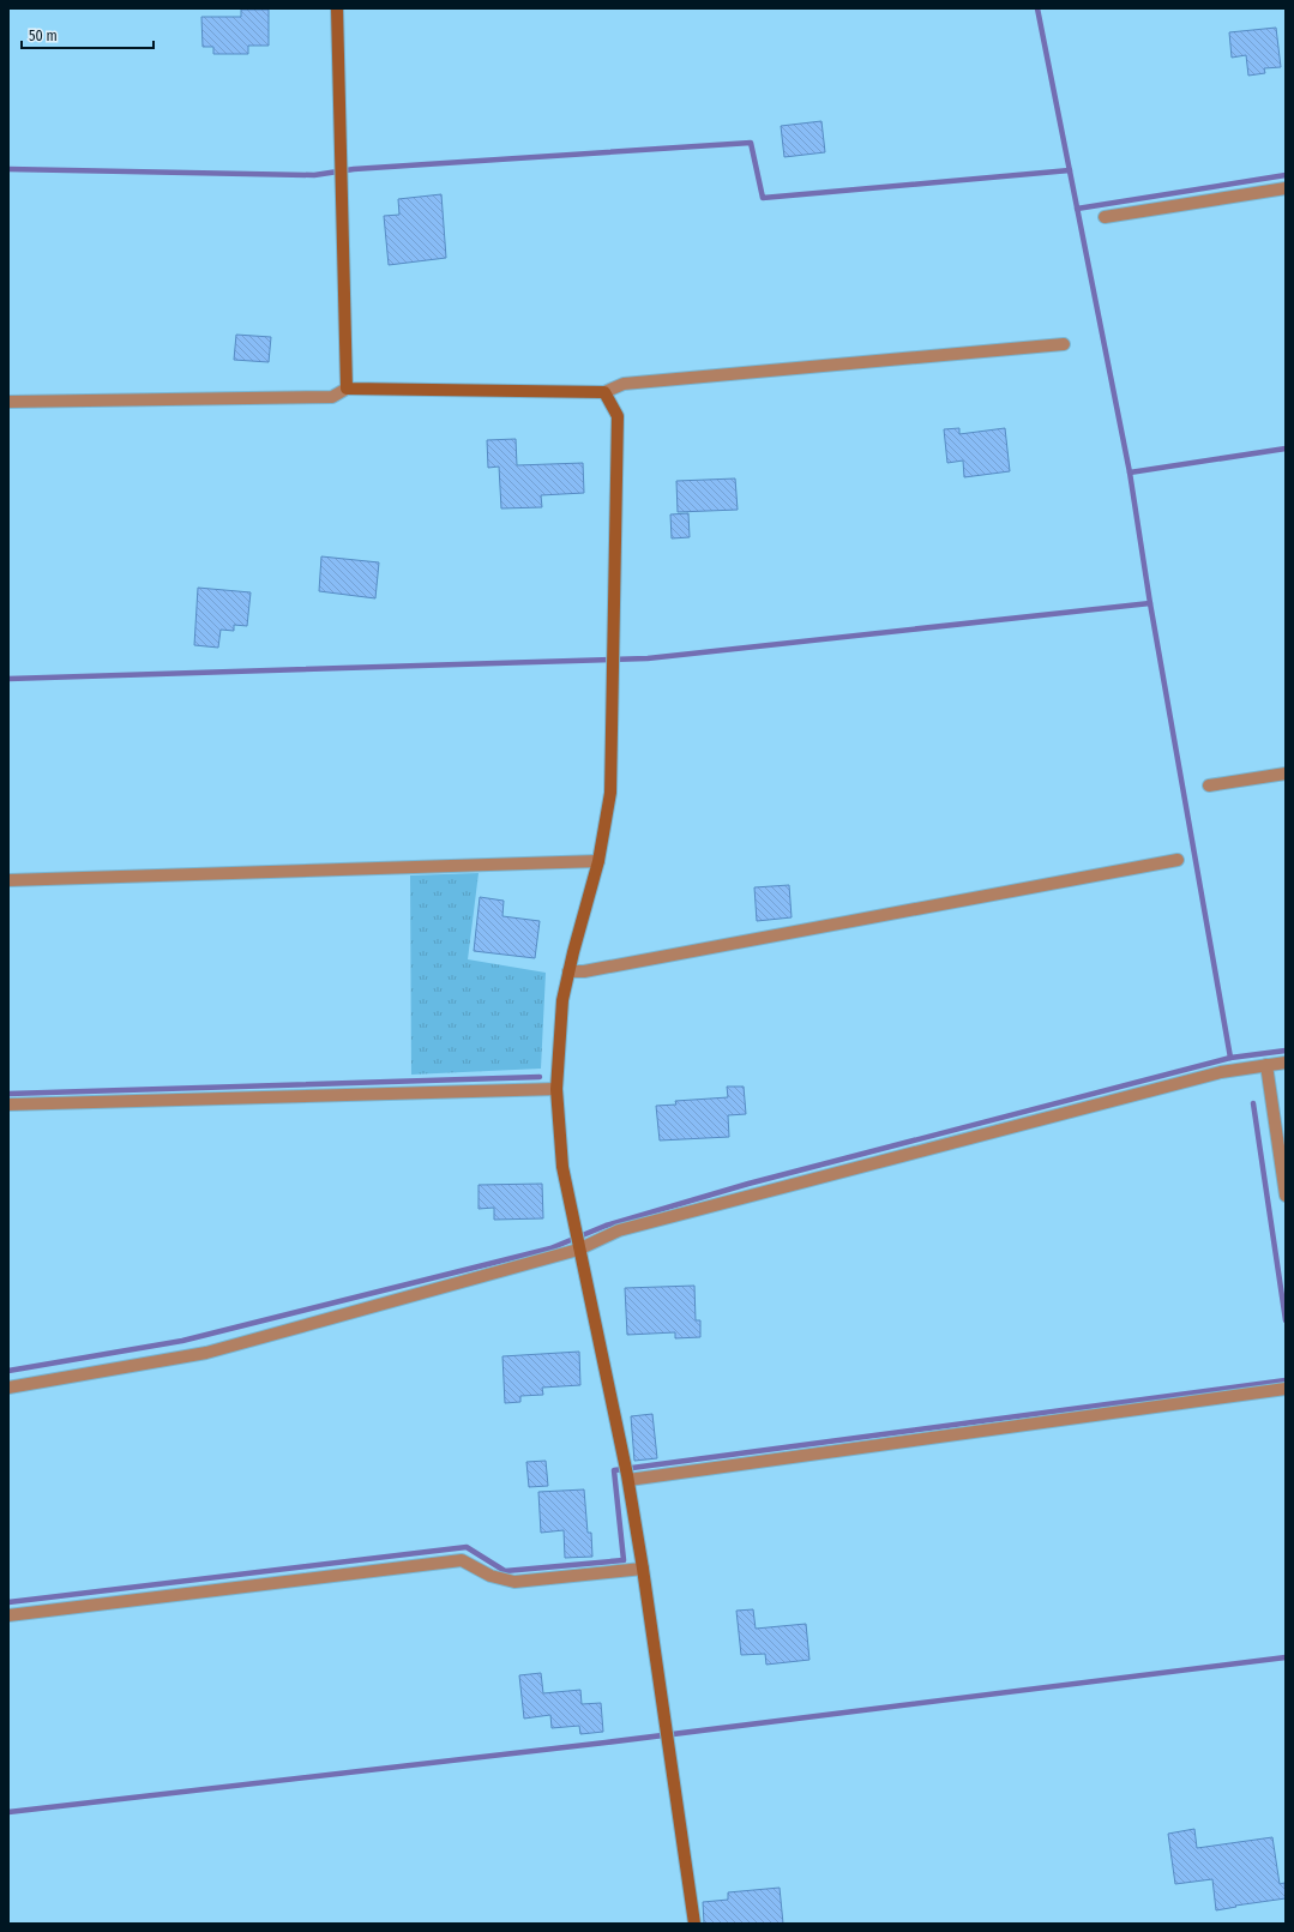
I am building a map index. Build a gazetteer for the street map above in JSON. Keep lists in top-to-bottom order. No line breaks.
{"scale_bar":"50 m"}
